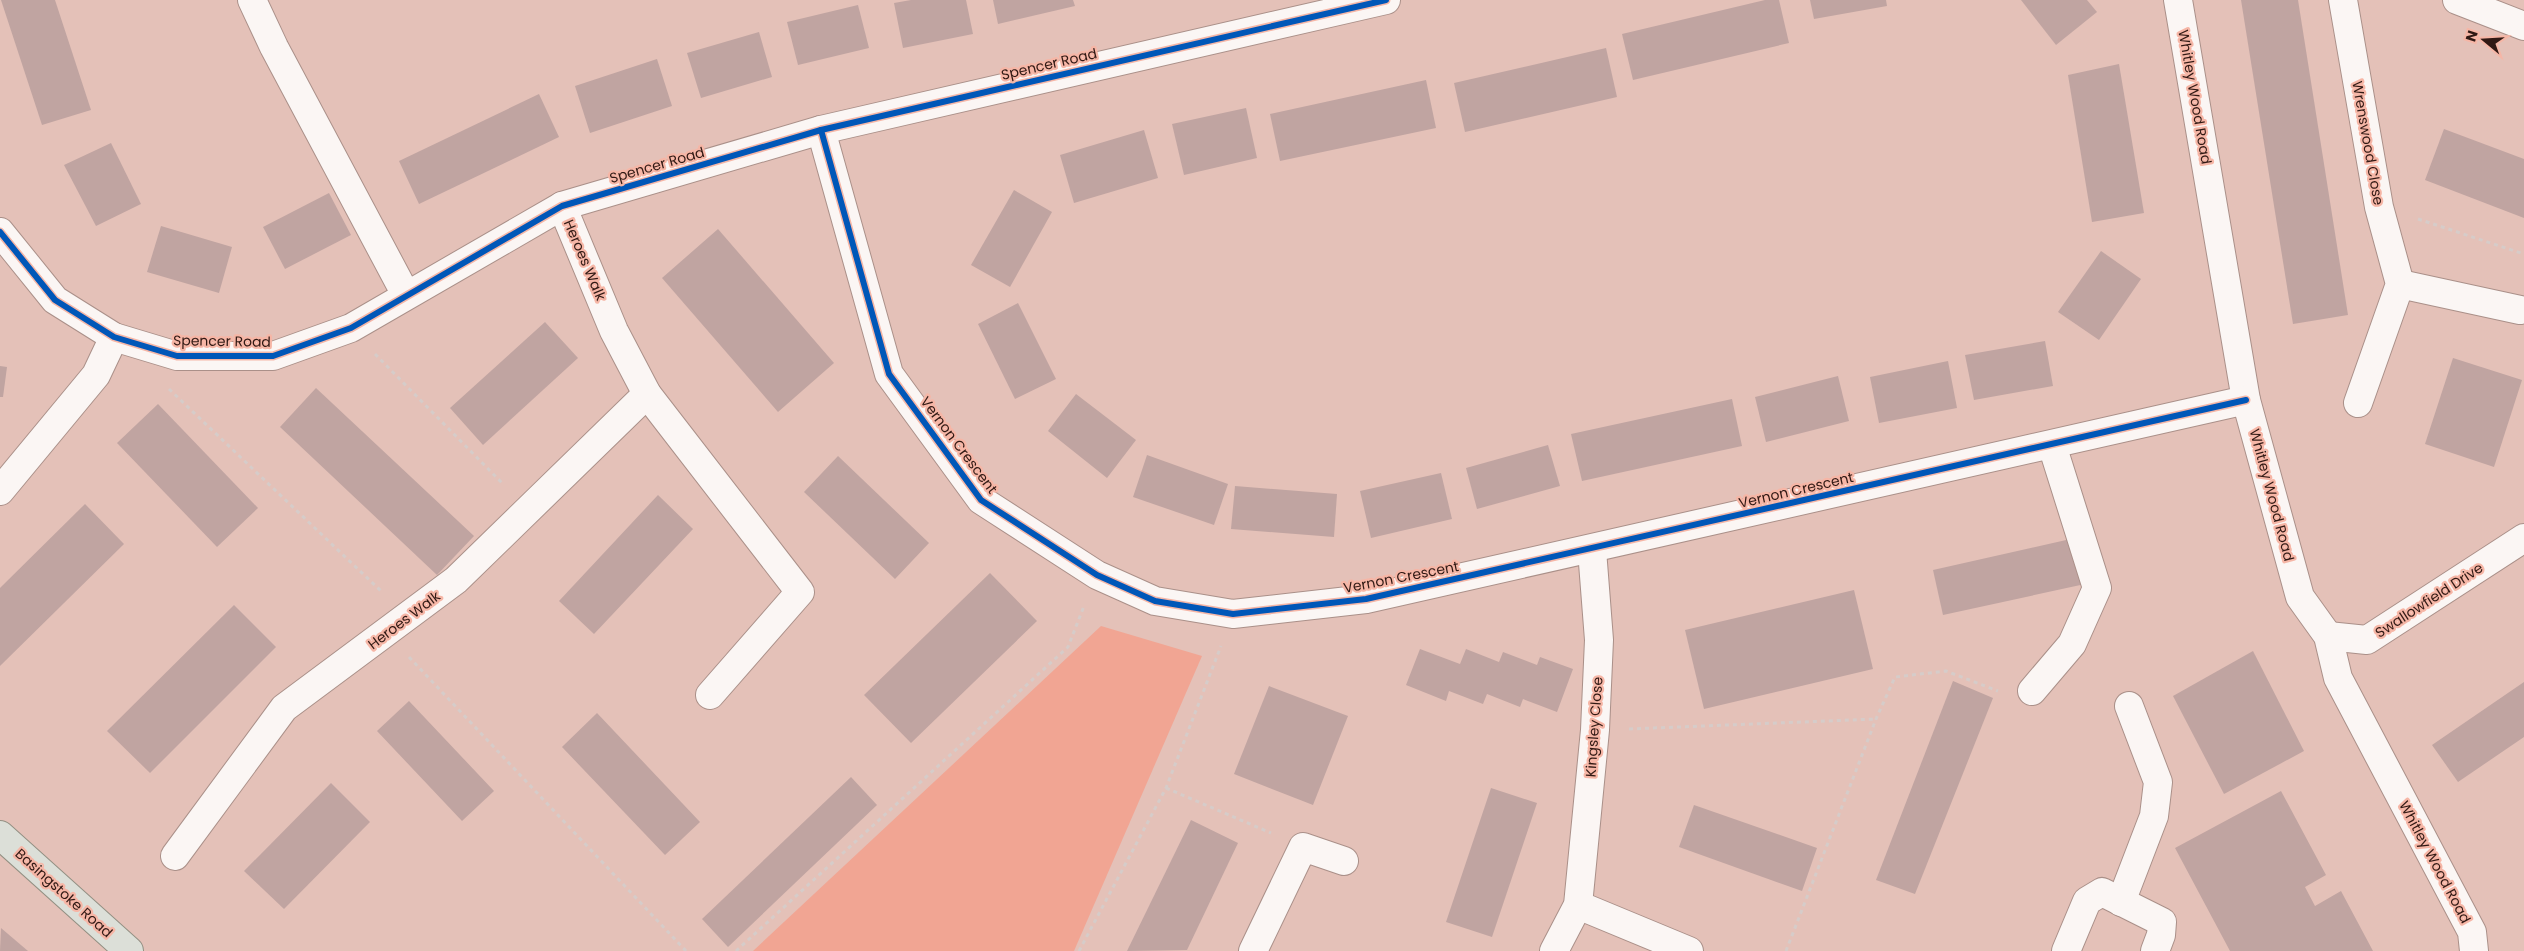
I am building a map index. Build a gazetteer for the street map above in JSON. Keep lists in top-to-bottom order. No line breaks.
{"streets":{"main road":["Basingstoke Road"],"street":["Spencer Road","Whitley Wood Road","Wrenswood Close","Heroes Walk","Vernon Crescent","Swallowfield Drive","Kingsley Close"]},"crossings":[["Spencer Road","Heroes Walk"],["Spencer Road","Vernon Crescent"],["Whitley Wood Road","Vernon Crescent"],["Whitley Wood Road","Swallowfield Drive"],["Vernon Crescent","Kingsley Close"]],"north":"left"}
